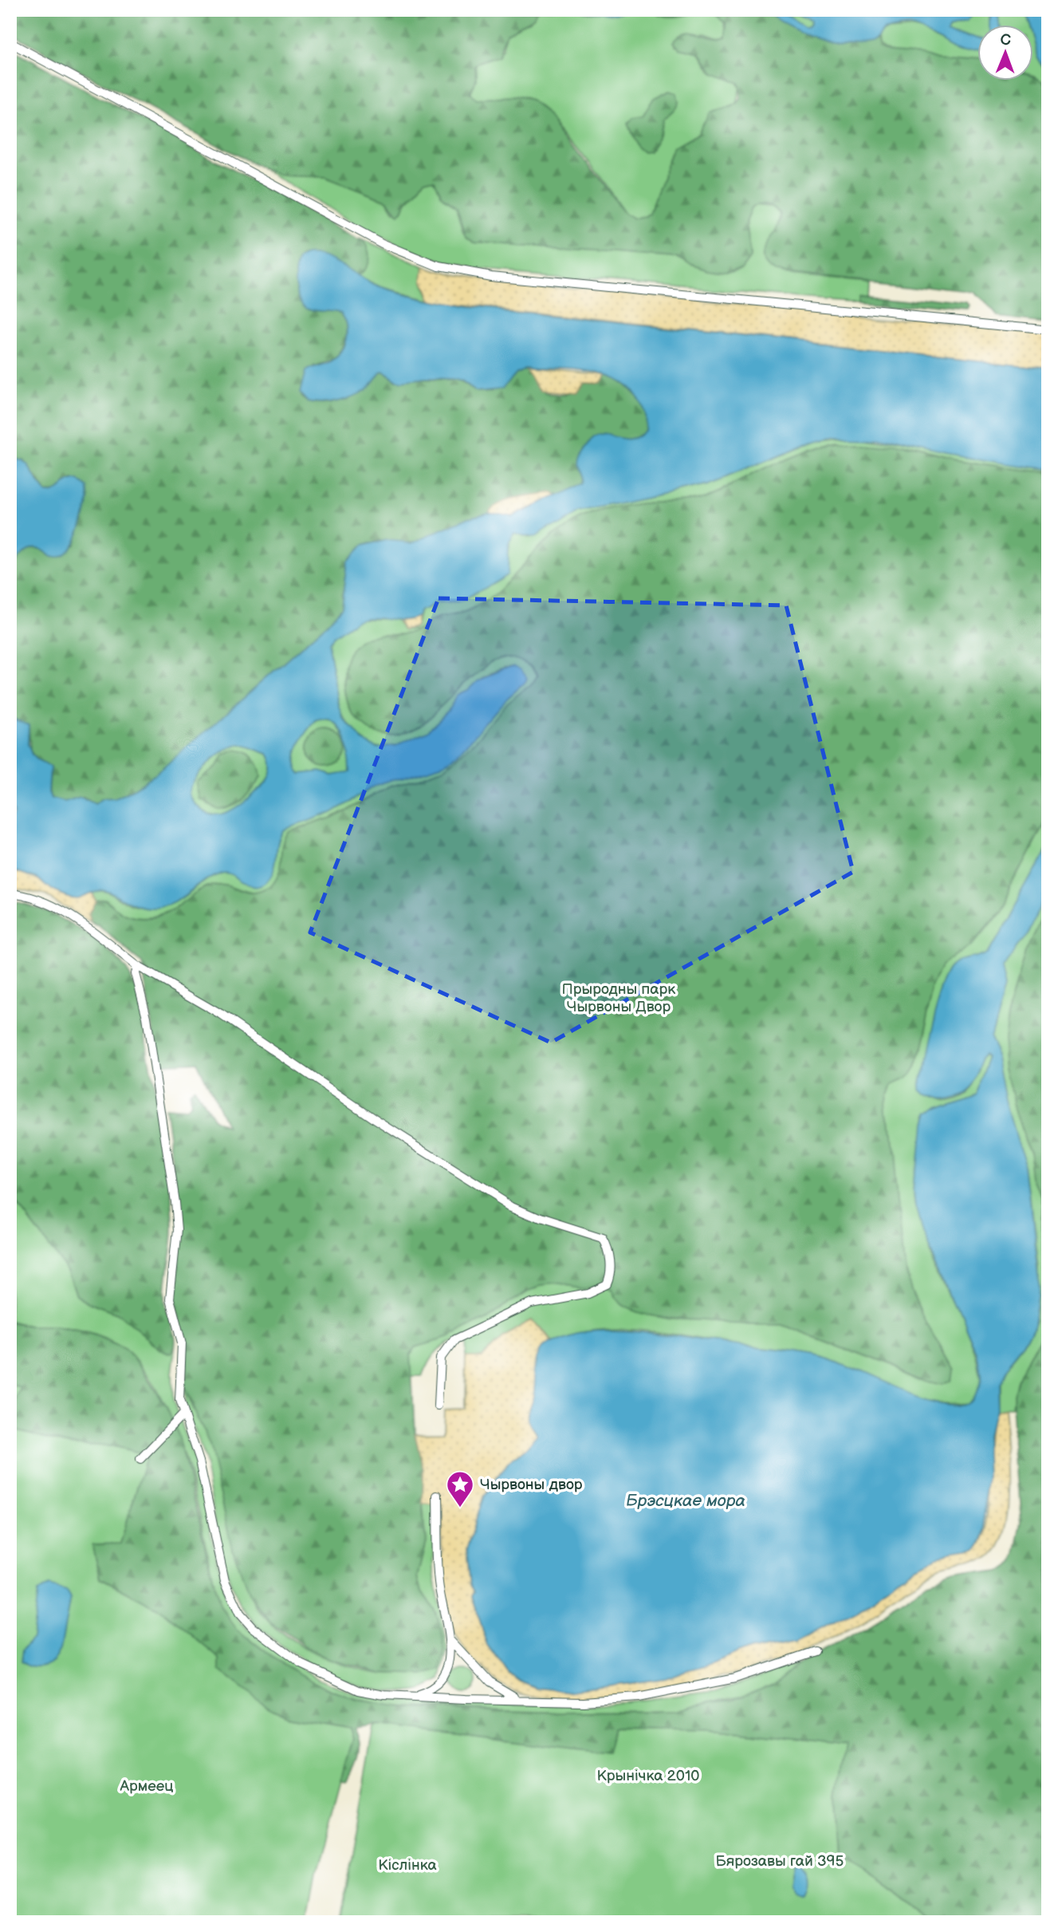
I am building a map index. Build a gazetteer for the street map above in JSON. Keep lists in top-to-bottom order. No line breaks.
{"water":["Брэсцкае мора"],"parks":["Прыродны парк Чырвоны Двор","Крынічка 2010","Армеец","Бярозавы гай 395","Кіслінка"],"places":{"place":["Чырвоны двор"]},"north":"top"}
